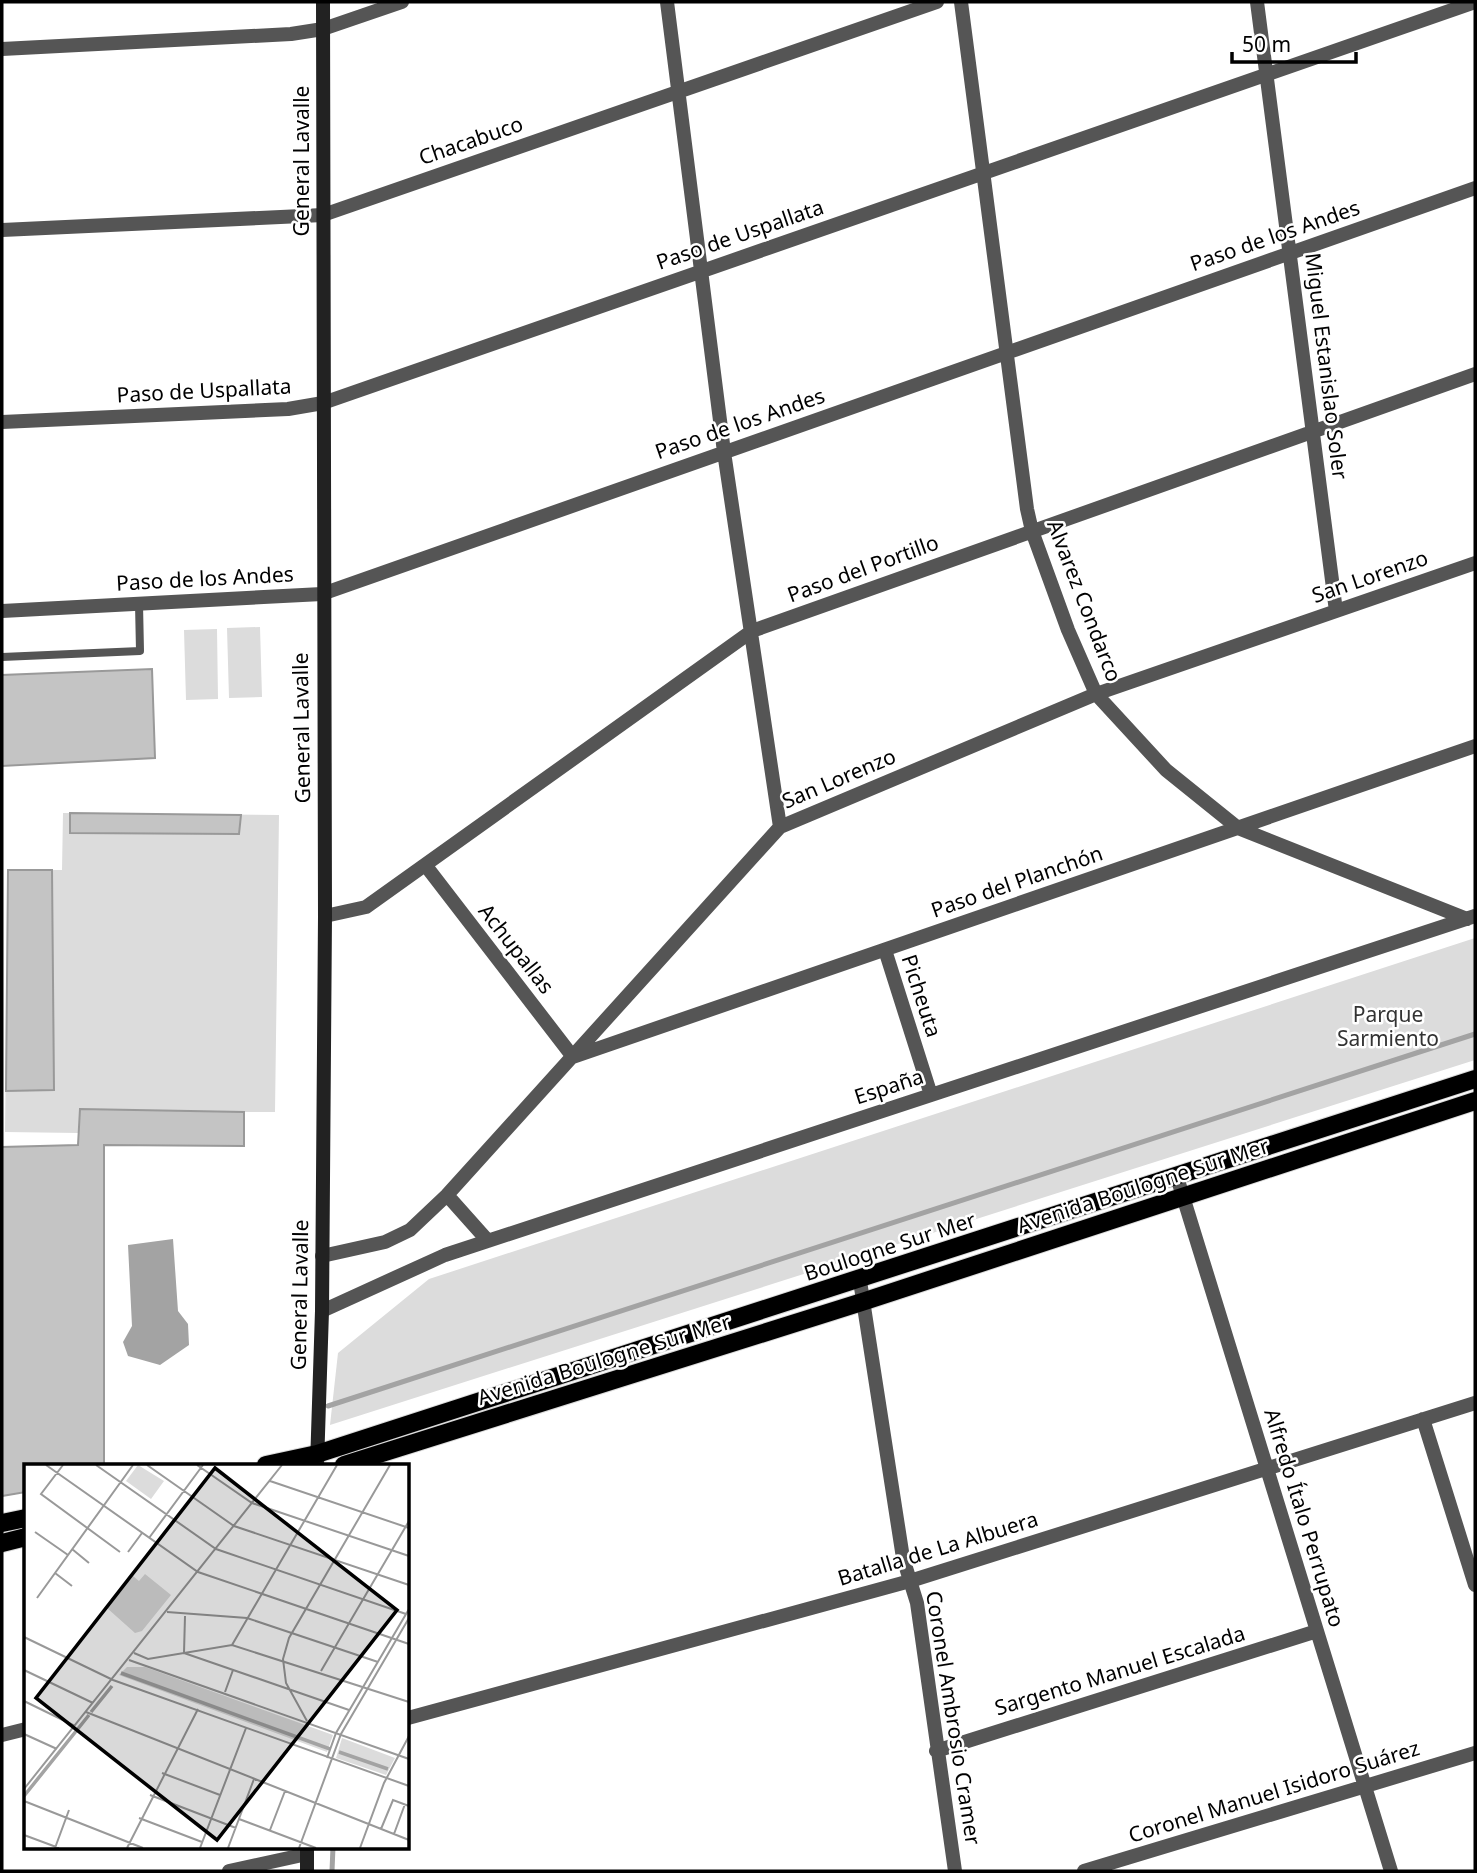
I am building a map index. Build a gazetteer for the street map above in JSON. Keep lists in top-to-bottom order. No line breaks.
{"streets":{"main road":["General Lavalle","Avenida Boulogne Sur Mer","Boulogne Sur Mer"],"street":["Chacabuco","Paso de Uspallata","Paso de los Andes","Miguel Estanislao Soler","Paso del Portillo","San Lorenzo","Alvarez Condarco","Paso del Planchón","Achupallas","Picheuta","España","Alfredo Ítalo Perrupato","Batalla de La Albuera","Sargento Manuel Escalada","Coronel Ambrosio Cramer","Coronel Manuel Isidoro Suárez"]},"crossings":[["Chacabuco","General Lavalle"],["General Lavalle","Paso de Uspallata"],["General Lavalle","Paso de los Andes"],["General Lavalle","Paso del Portillo"],["General Lavalle","San Lorenzo"],["General Lavalle","España"],["General Lavalle","Boulogne Sur Mer"],["Paso de Uspallata","Miguel Estanislao Soler"],["Paso de Uspallata","Alvarez Condarco"],["Paso de los Andes","Miguel Estanislao Soler"],["Paso de los Andes","Alvarez Condarco"],["Miguel Estanislao Soler","Paso del Portillo"],["Miguel Estanislao Soler","San Lorenzo"],["Paso del Portillo","Alvarez Condarco"],["Paso del Portillo","Achupallas"],["San Lorenzo","Alvarez Condarco"],["San Lorenzo","Paso del Planchón"],["San Lorenzo","Achupallas"],["Alvarez Condarco","Paso del Planchón"],["Alvarez Condarco","España"],["Paso del Planchón","Achupallas"],["Paso del Planchón","Picheuta"],["Picheuta","España"],["Avenida Boulogne Sur Mer","Alfredo Ítalo Perrupato"],["Avenida Boulogne Sur Mer","Coronel Ambrosio Cramer"],["Boulogne Sur Mer","Alfredo Ítalo Perrupato"],["Boulogne Sur Mer","Coronel Ambrosio Cramer"],["Alfredo Ítalo Perrupato","Batalla de La Albuera"],["Alfredo Ítalo Perrupato","Sargento Manuel Escalada"],["Alfredo Ítalo Perrupato","Coronel Manuel Isidoro Suárez"],["Batalla de La Albuera","Coronel Ambrosio Cramer"],["Sargento Manuel Escalada","Coronel Ambrosio Cramer"]],"parks":["Parque Sarmiento"],"scale_bar":"50 m"}
